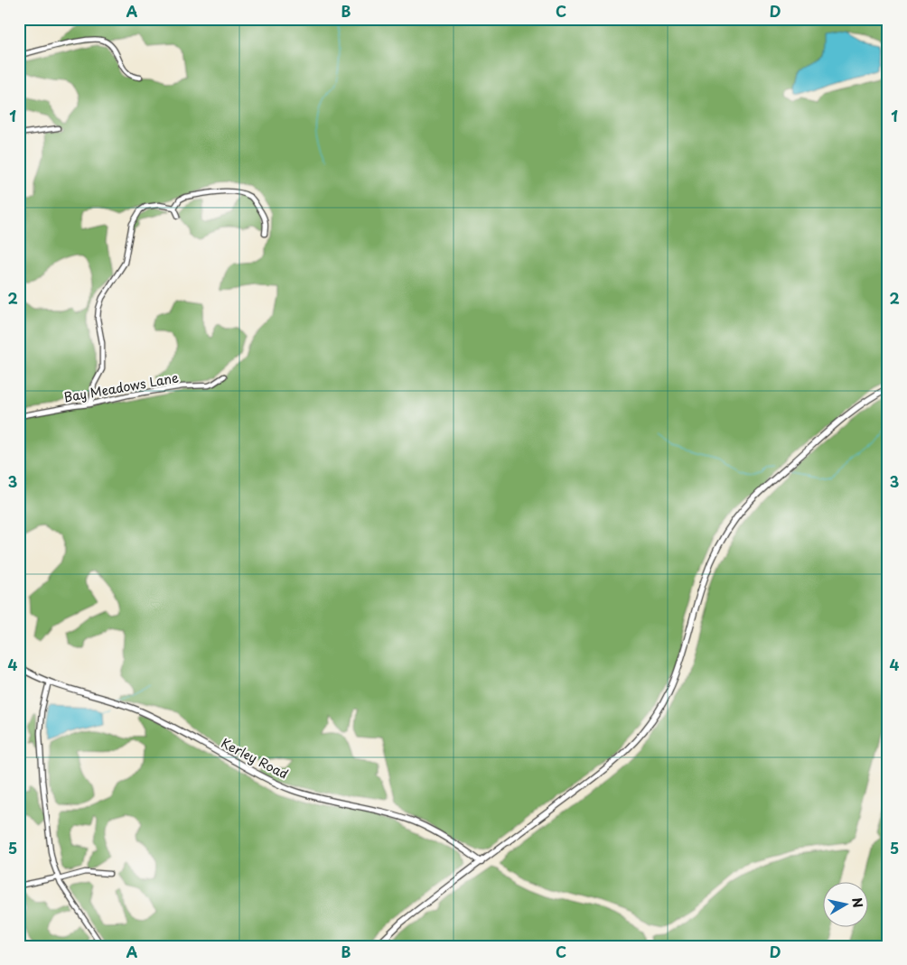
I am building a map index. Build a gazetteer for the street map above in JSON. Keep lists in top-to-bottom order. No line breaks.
{"streets":{"street":["Bay Meadows Lane","Kerley Road"]},"north":"right","grid":{"columns":["A","B","C","D"],"rows":["1","2","3","4","5"]}}
